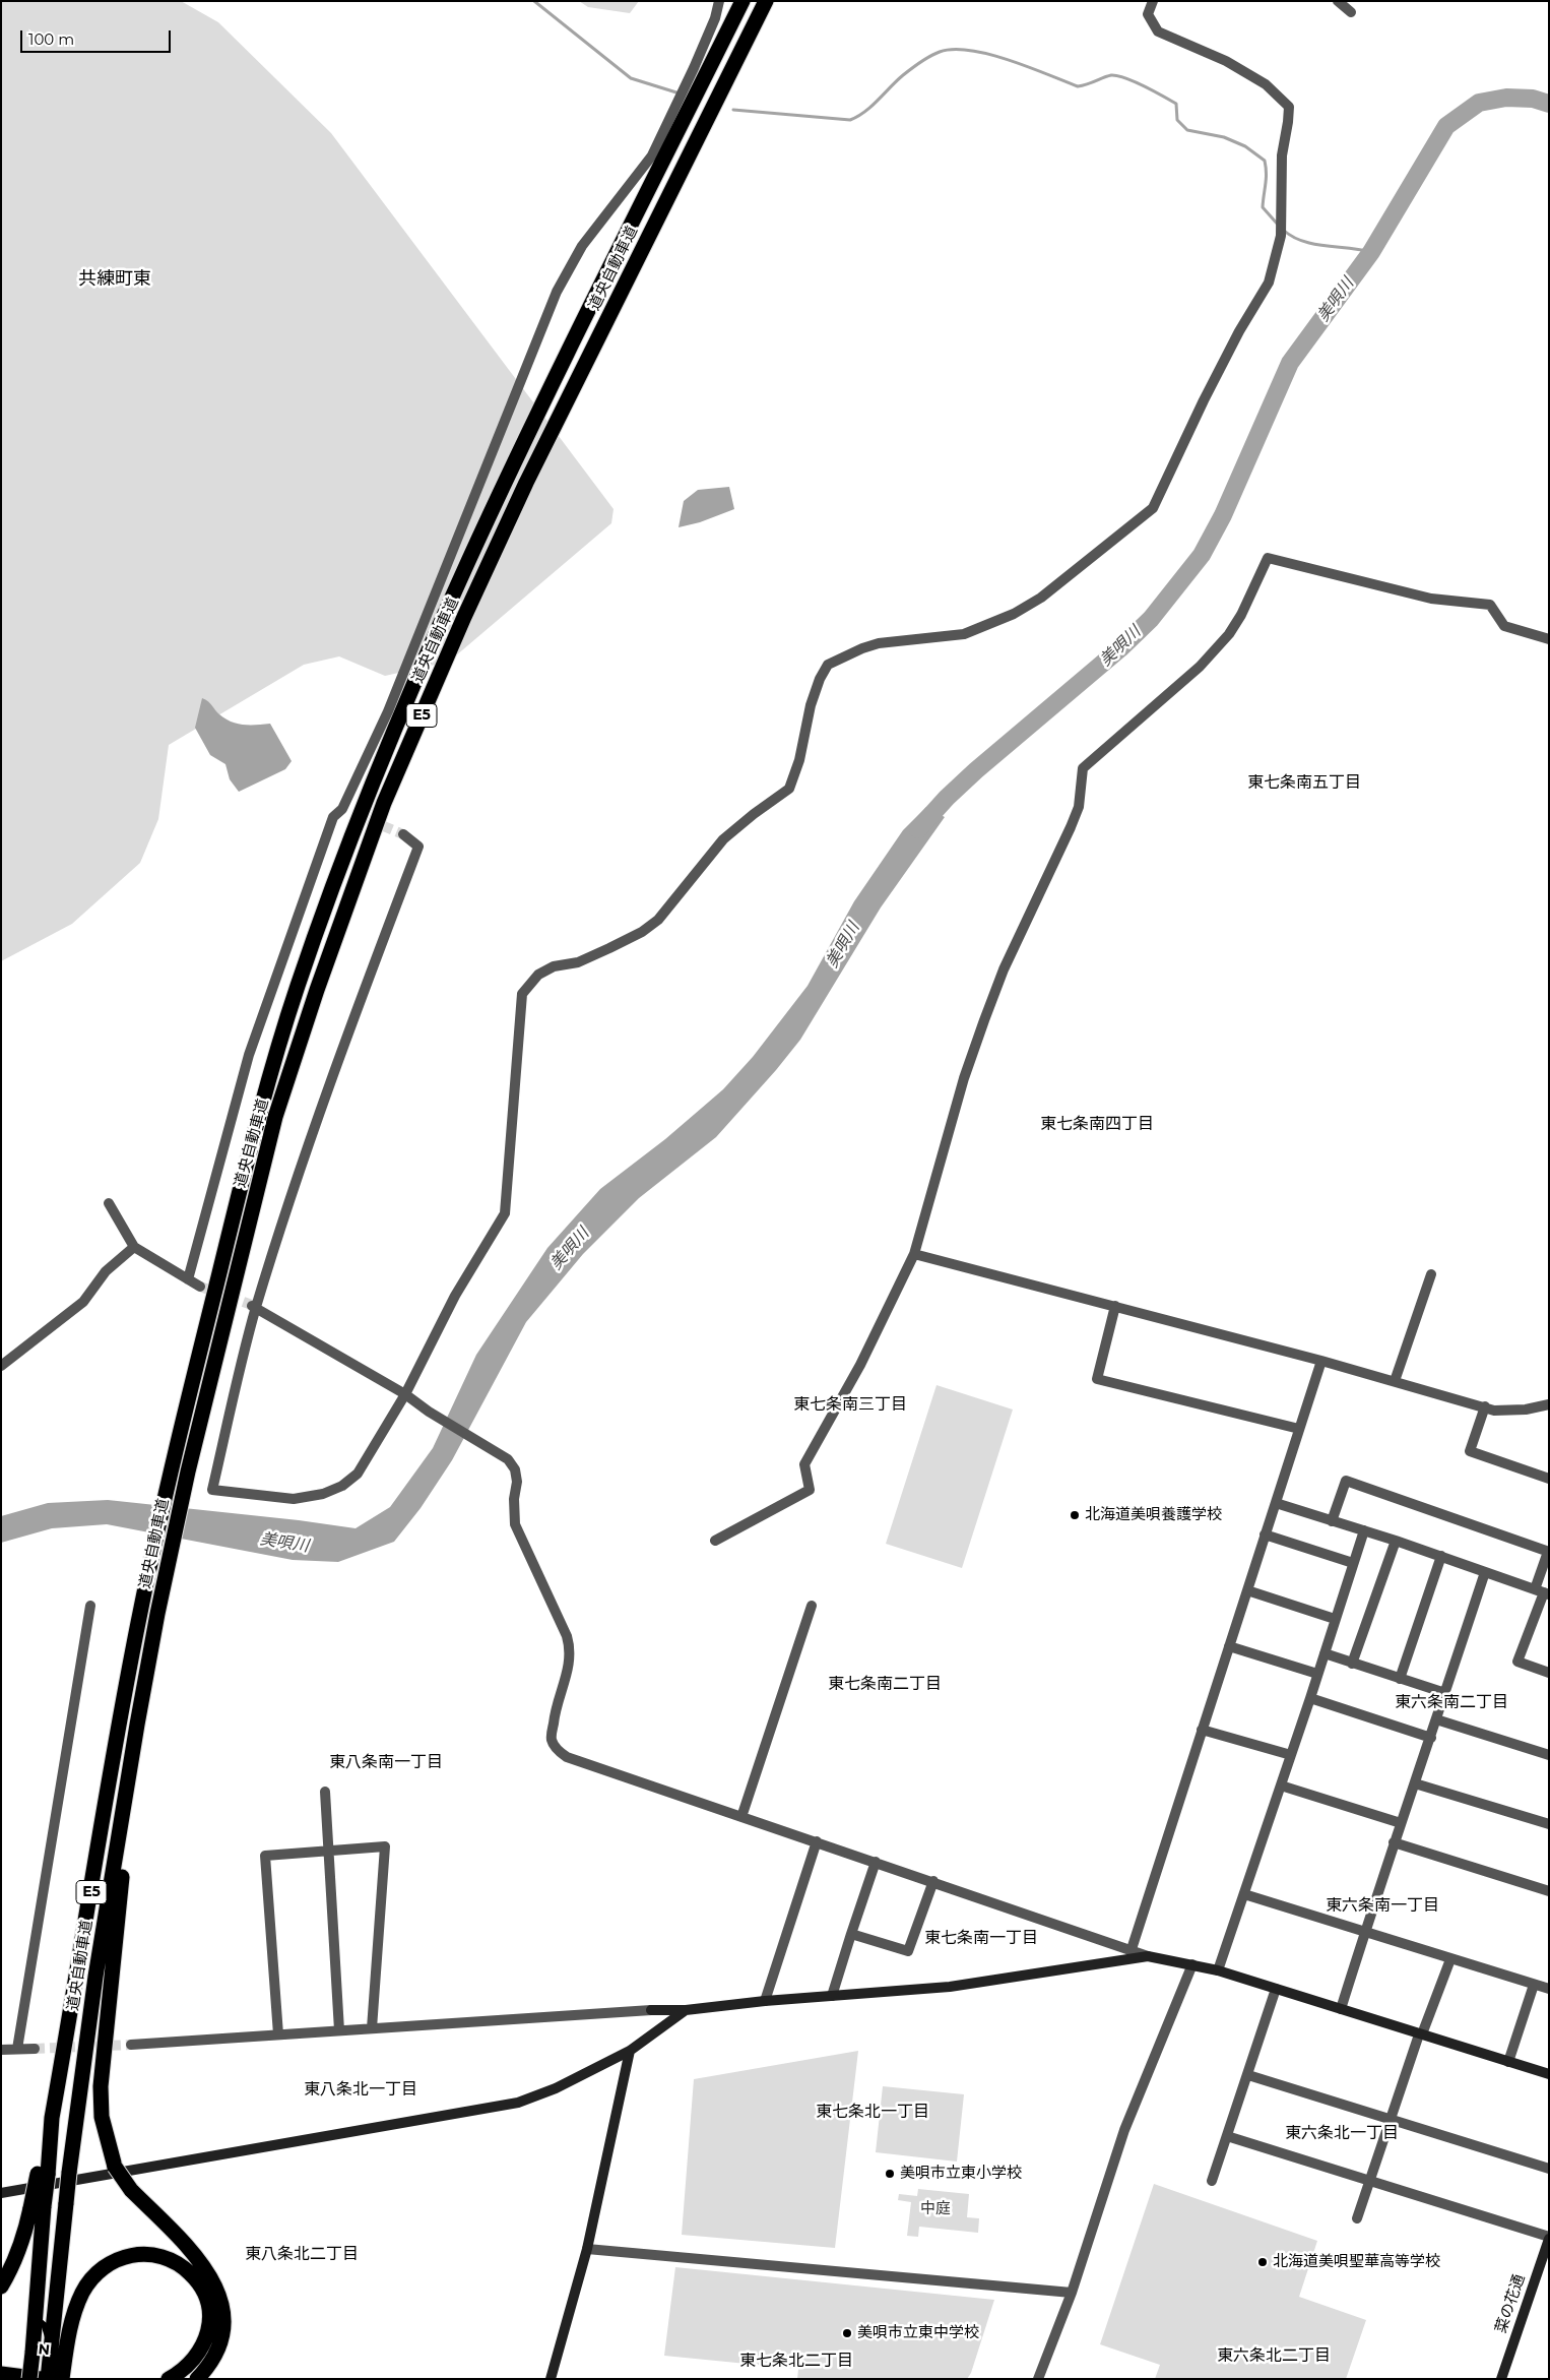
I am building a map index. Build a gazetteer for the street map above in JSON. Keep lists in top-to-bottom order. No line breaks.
{"streets":{"highway":["道央自動車道","E5"],"street":["菜の花通"]},"districts":["共練町東","東七条南五丁目","東七条南四丁目","東七条南三丁目","東七条南二丁目","東六条南二丁目","東八条南一丁目","東六条南一丁目","東七条南一丁目","東八条北一丁目","東七条北一丁目","東六条北一丁目","東八条北二丁目","東六条北二丁目","東七条北二丁目"],"water":["美唄川"],"parks":["中庭"],"places":["北海道美唄養護学校","美唄市立東小学校","北海道美唄聖華高等学校","美唄市立東中学校"],"scale_bar":"100 m","north":"bottom"}
